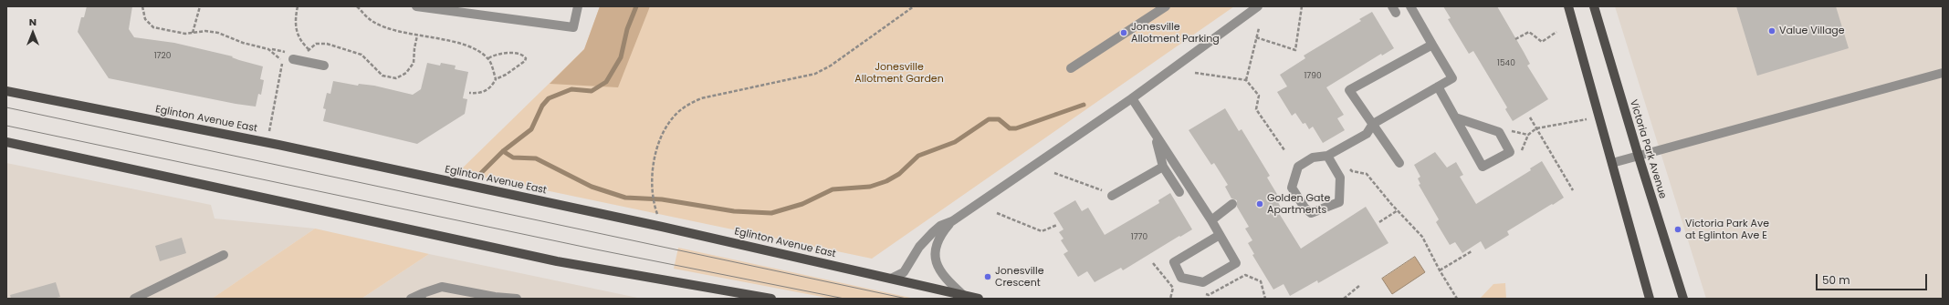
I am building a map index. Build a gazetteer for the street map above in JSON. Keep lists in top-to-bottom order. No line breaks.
{"streets":{"main road":["Eglinton Avenue East","Victoria Park Avenue"]},"parks":["Jonesville Allotment Garden"],"places":["Value Village","Jonesville Allotment Parking","Golden Gate Apartments","Victoria Park Ave at Eglinton Ave E","Jonesville Crescent"],"house_numbers":["1720","1540","1790","1770"],"scale_bar":"50 m","north":"top"}
